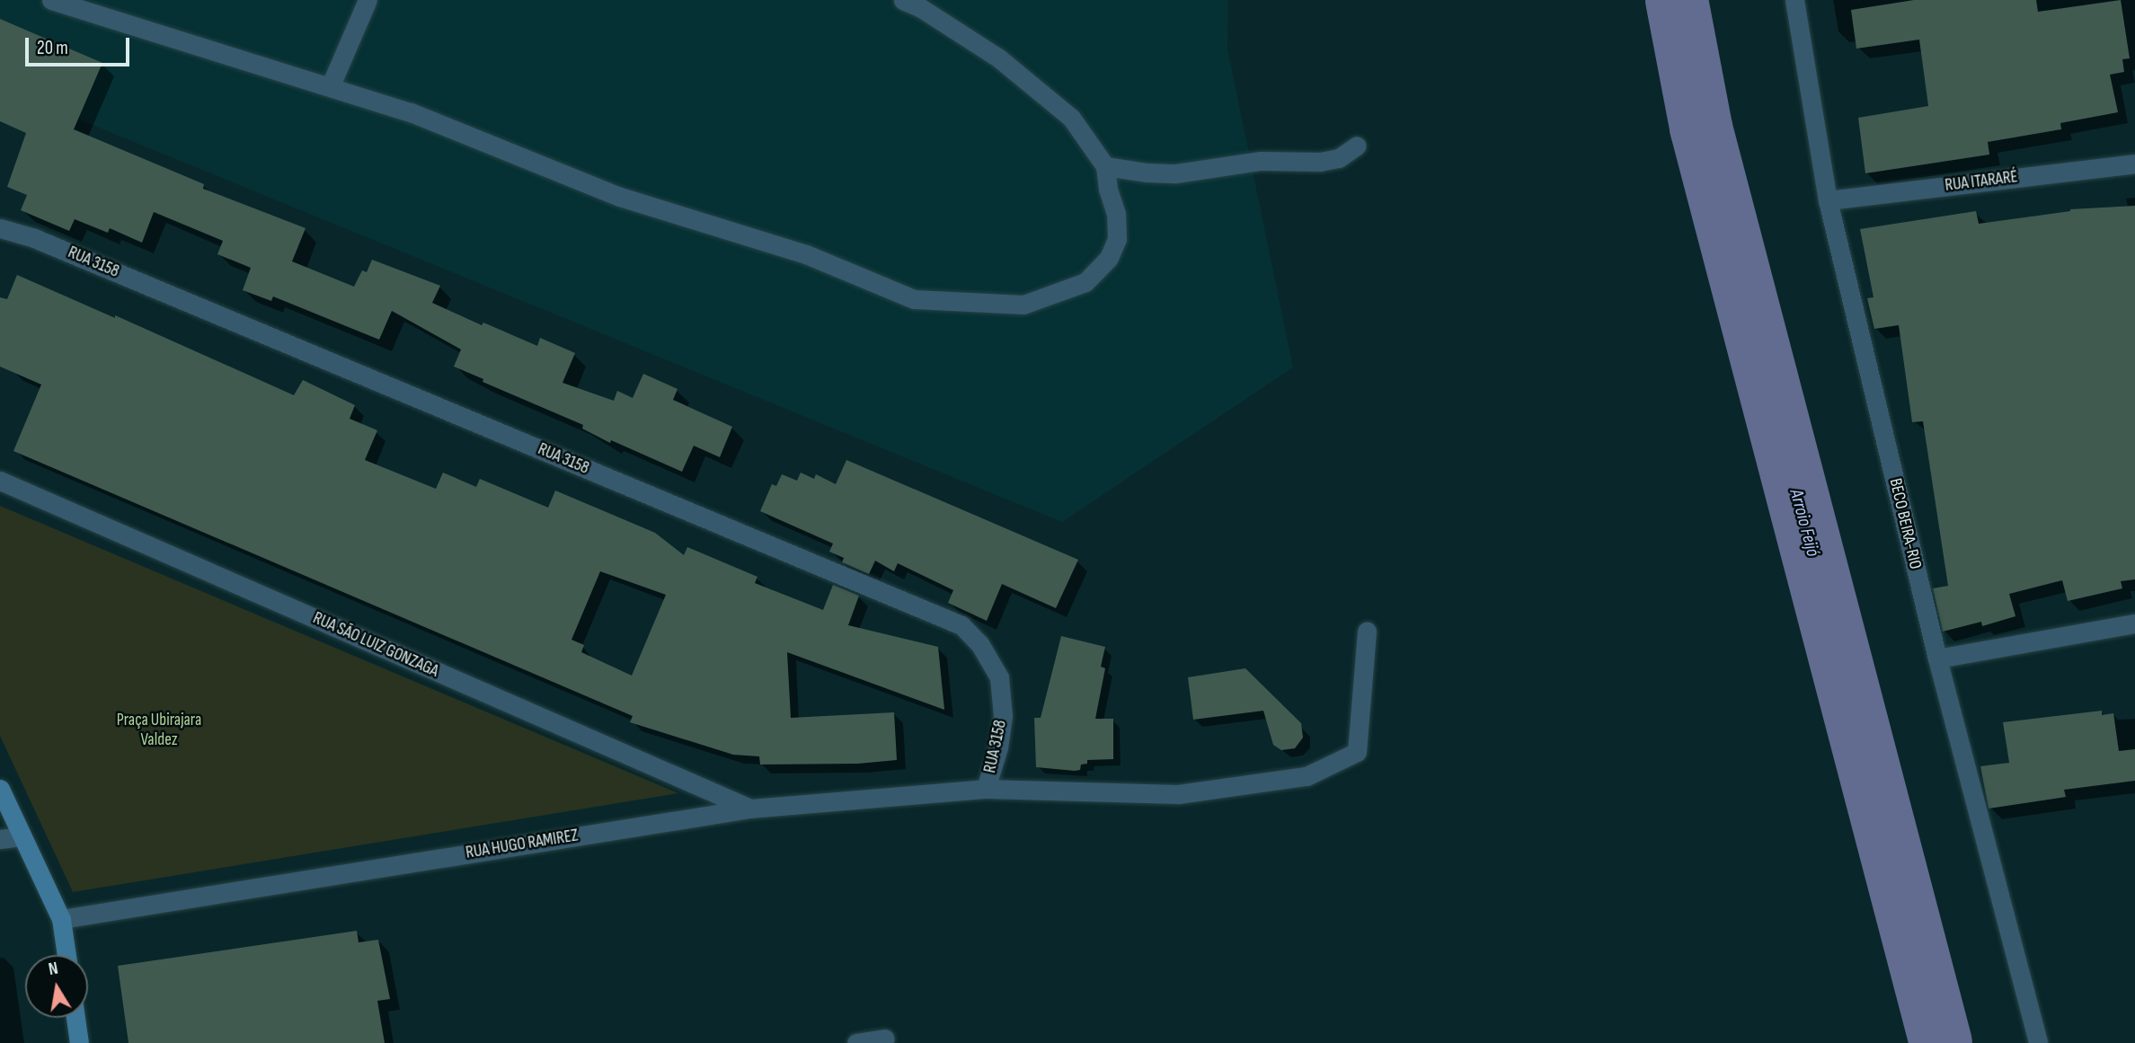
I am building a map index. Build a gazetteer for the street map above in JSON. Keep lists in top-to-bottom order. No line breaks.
{"streets":{"street":["RUA ITARARÉ","RUA 3158","BECO BEIRA-RIO","RUA SÃO LUIZ GONZAGA","RUA HUGO RAMIREZ"]},"crossings":[["RUA ITARARÉ","BECO BEIRA-RIO"],["RUA 3158","RUA HUGO RAMIREZ"],["RUA SÃO LUIZ GONZAGA","RUA HUGO RAMIREZ"]],"water":["Arroio Feijó"],"parks":["Praça Ubirajara Valdez"],"scale_bar":"20 m","north":"top"}
